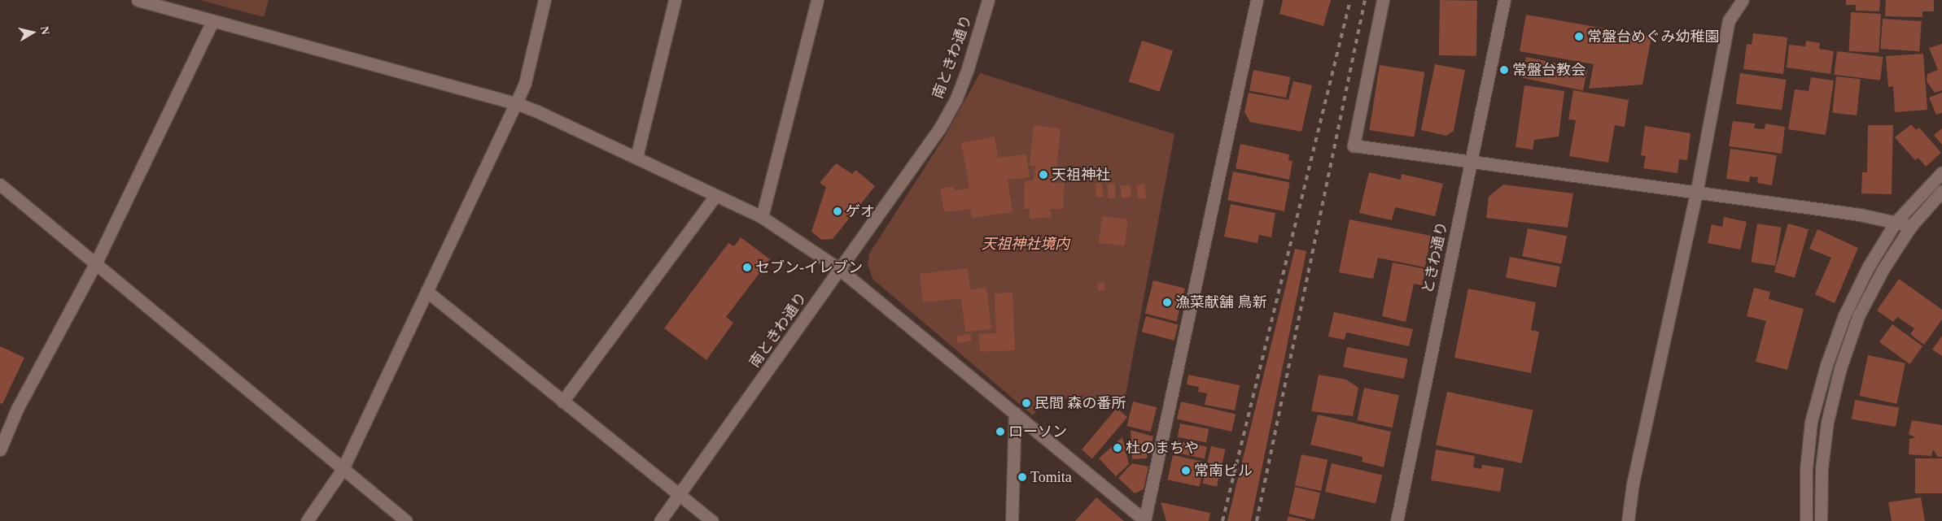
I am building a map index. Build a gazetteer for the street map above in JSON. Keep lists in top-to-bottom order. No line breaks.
{"streets":{"street":["南ときわ通り","ときわ通り"]},"parks":["天祖神社境内"],"places":["常盤台めぐみ幼稚園","常盤台教会","天祖神社","ゲオ","セブン-イレブン","漁菜献舗 鳥新","民間 森の番所","ローソン","杜のまちや","常南ビル","Tomita"],"north":"right"}
